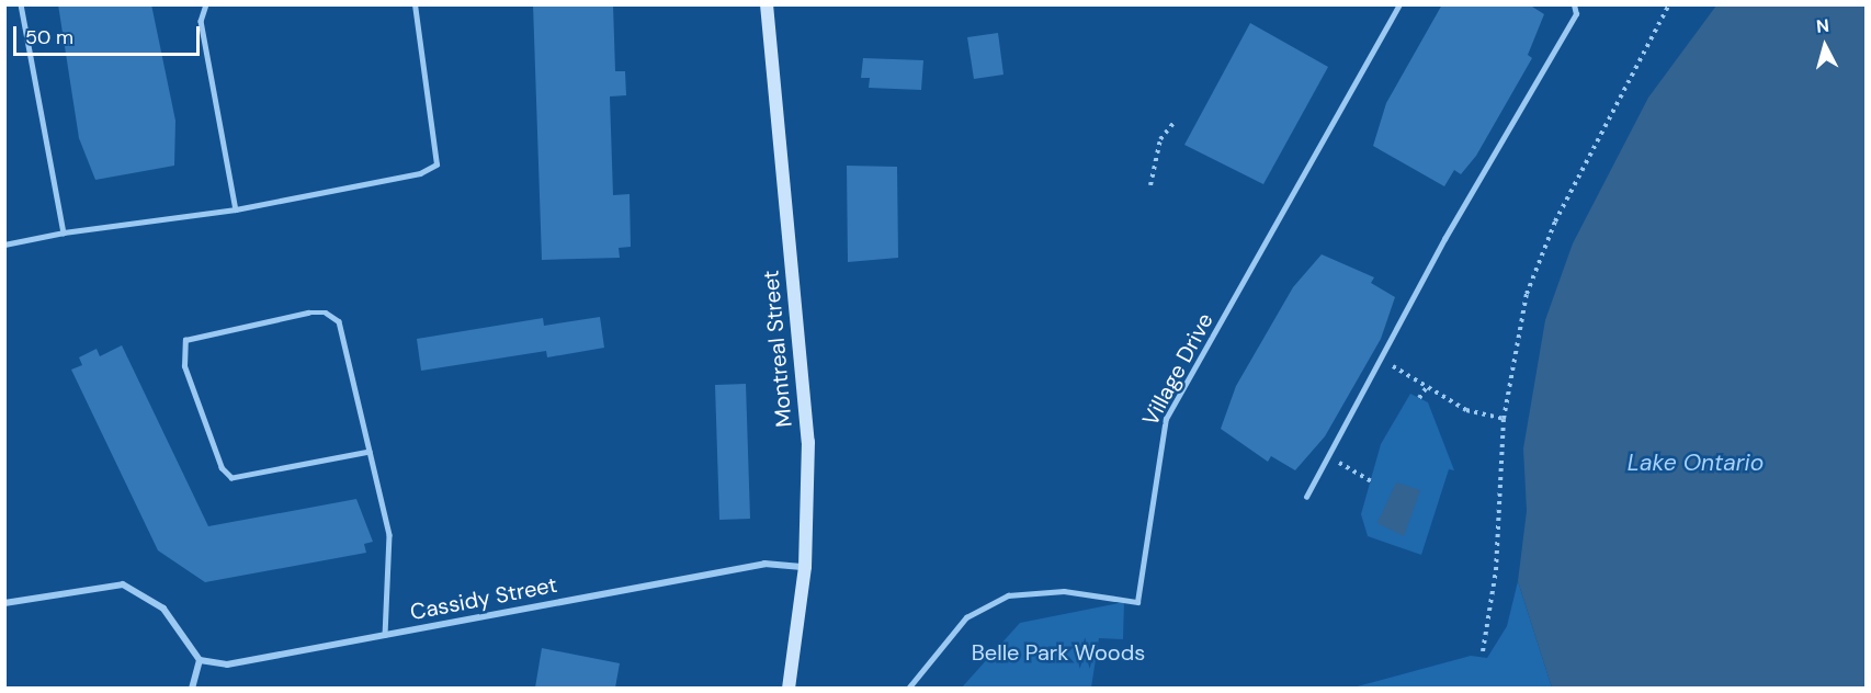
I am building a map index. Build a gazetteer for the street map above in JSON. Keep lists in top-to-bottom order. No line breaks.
{"streets":{"main road":["Montreal Street"],"street":["Cassidy Street"],"lane":["Village Drive"]},"crossings":[["Montreal Street","Cassidy Street"]],"water":["Lake Ontario"],"parks":["Belle Park Woods"],"scale_bar":"50 m","north":"top"}
